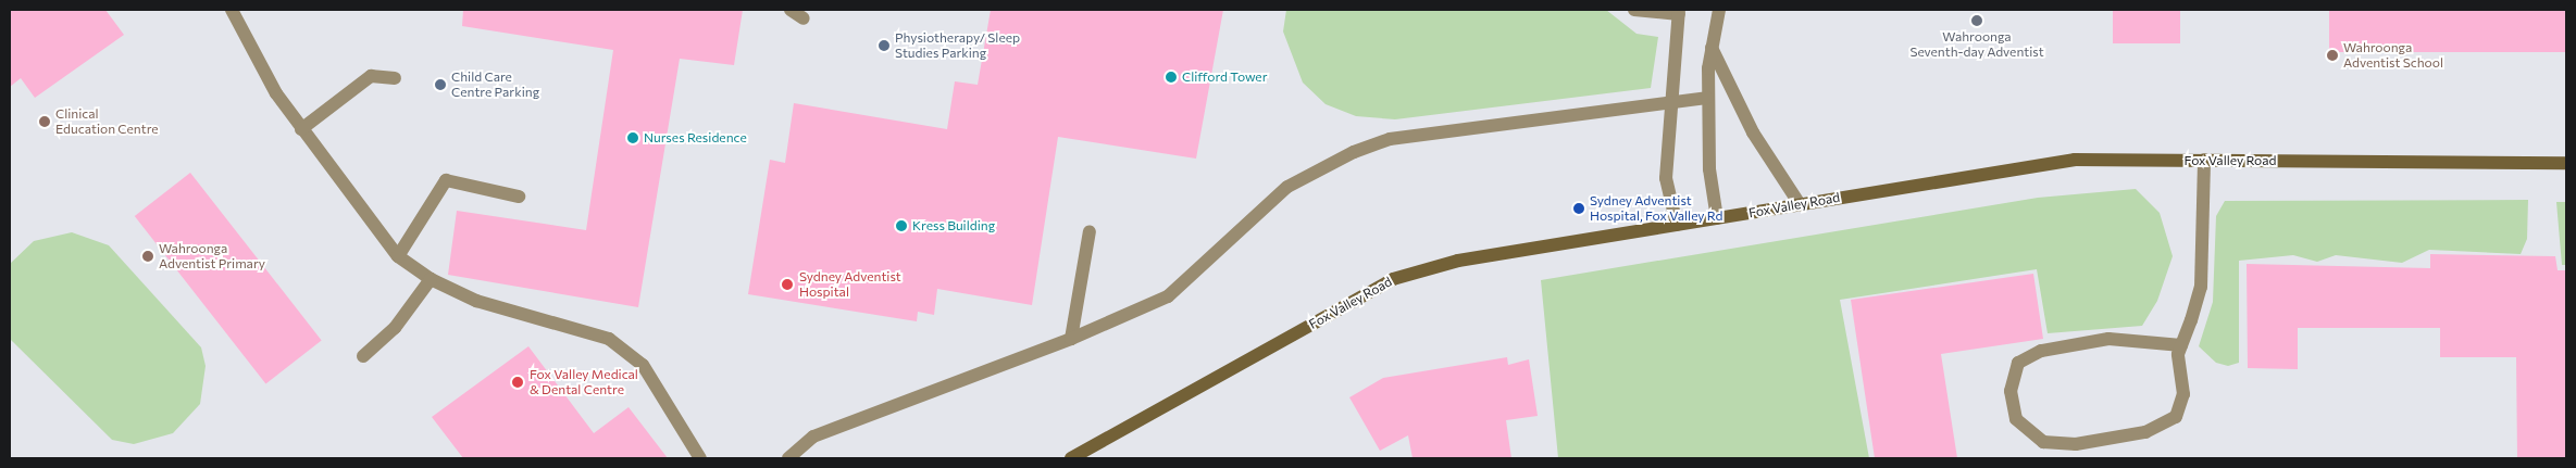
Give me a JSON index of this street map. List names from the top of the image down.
{
  "streets": {
    "main road": ["Fox Valley Road"]
  },
  "places": [
    "Wahroonga Seventh-day Adventist",
    "Physiotherapy/ Sleep Studies Parking",
    "Wahroonga Adventist School",
    "Clifford Tower",
    "Child Care Centre Parking",
    "Clinical Education Centre",
    "Nurses Residence",
    "Sydney Adventist Hospital, Fox Valley Rd",
    "Kress Building",
    "Wahroonga Adventist Primary",
    "Sydney Adventist Hospital",
    "Fox Valley Medical & Dental Centre"
  ]
}
